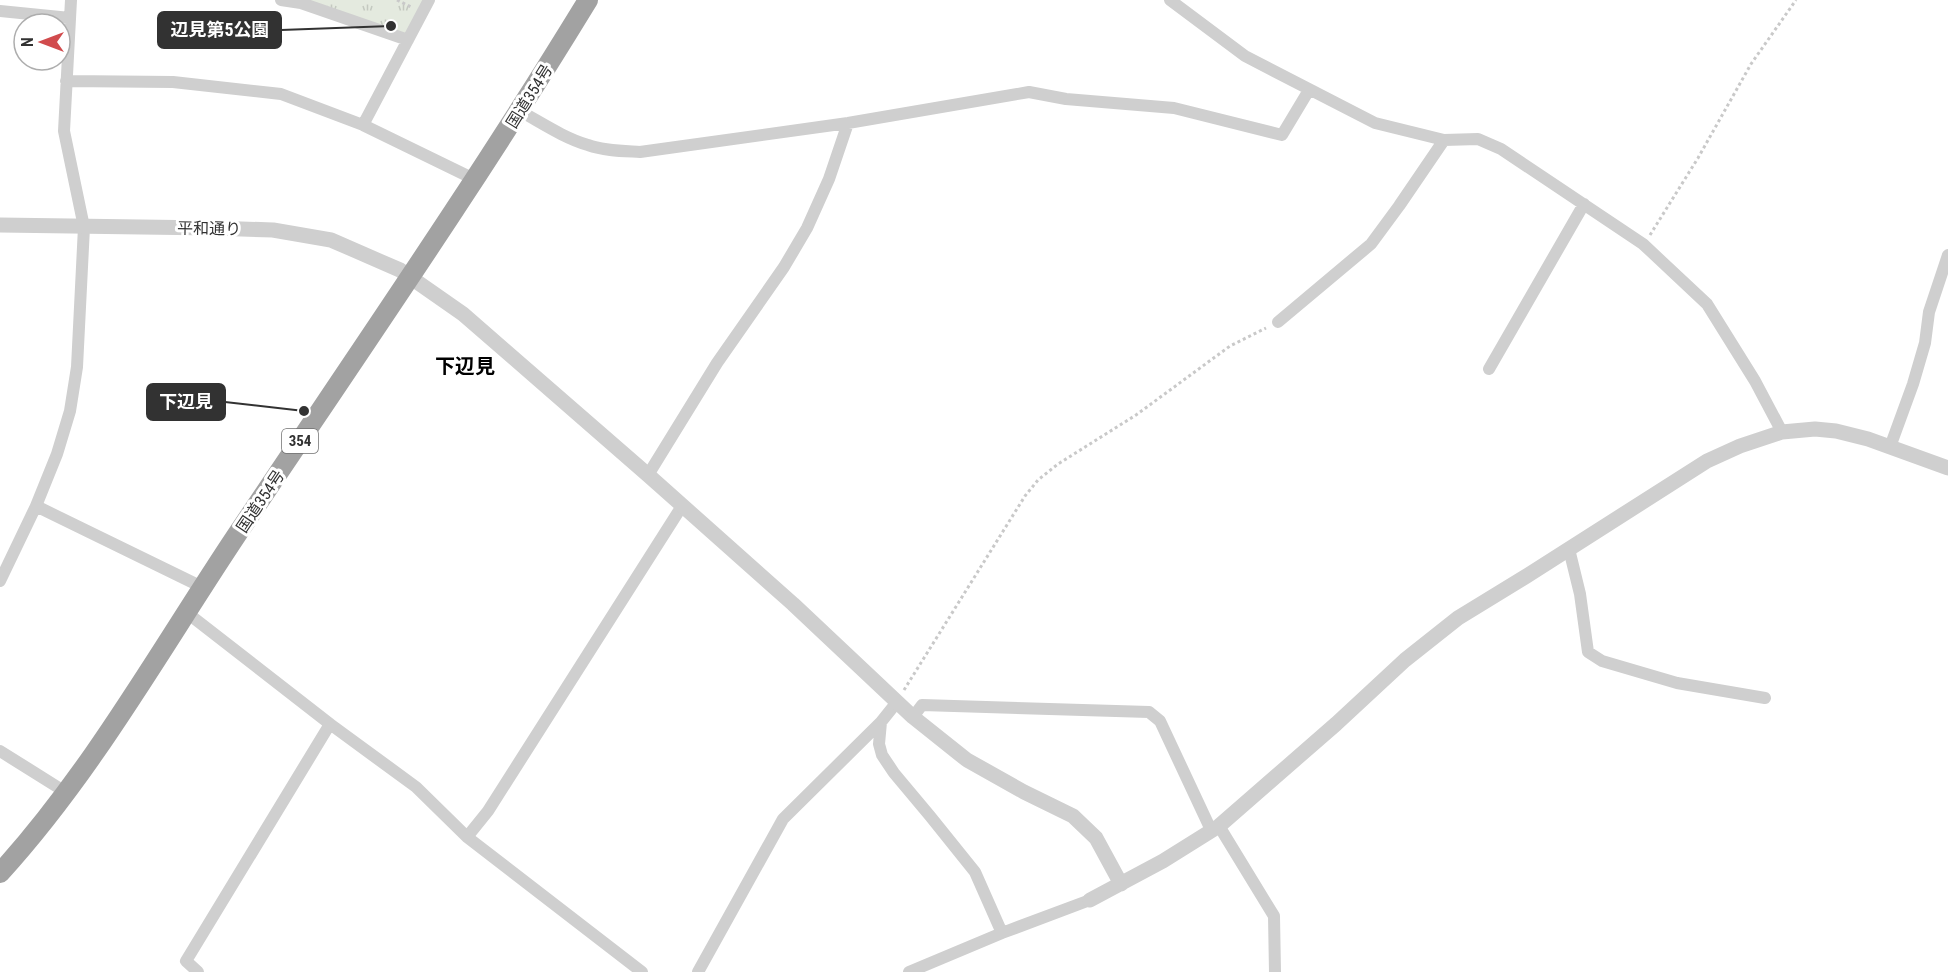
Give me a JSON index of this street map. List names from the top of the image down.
{
  "streets": {
    "highway": ["国道354号", "354"],
    "street": ["平和通り"]
  },
  "crossings": [
    ["国道354号", "平和通り"]
  ],
  "districts": ["下辺見"],
  "places": ["辺見第5公園", "下辺見"],
  "north": "left"
}
